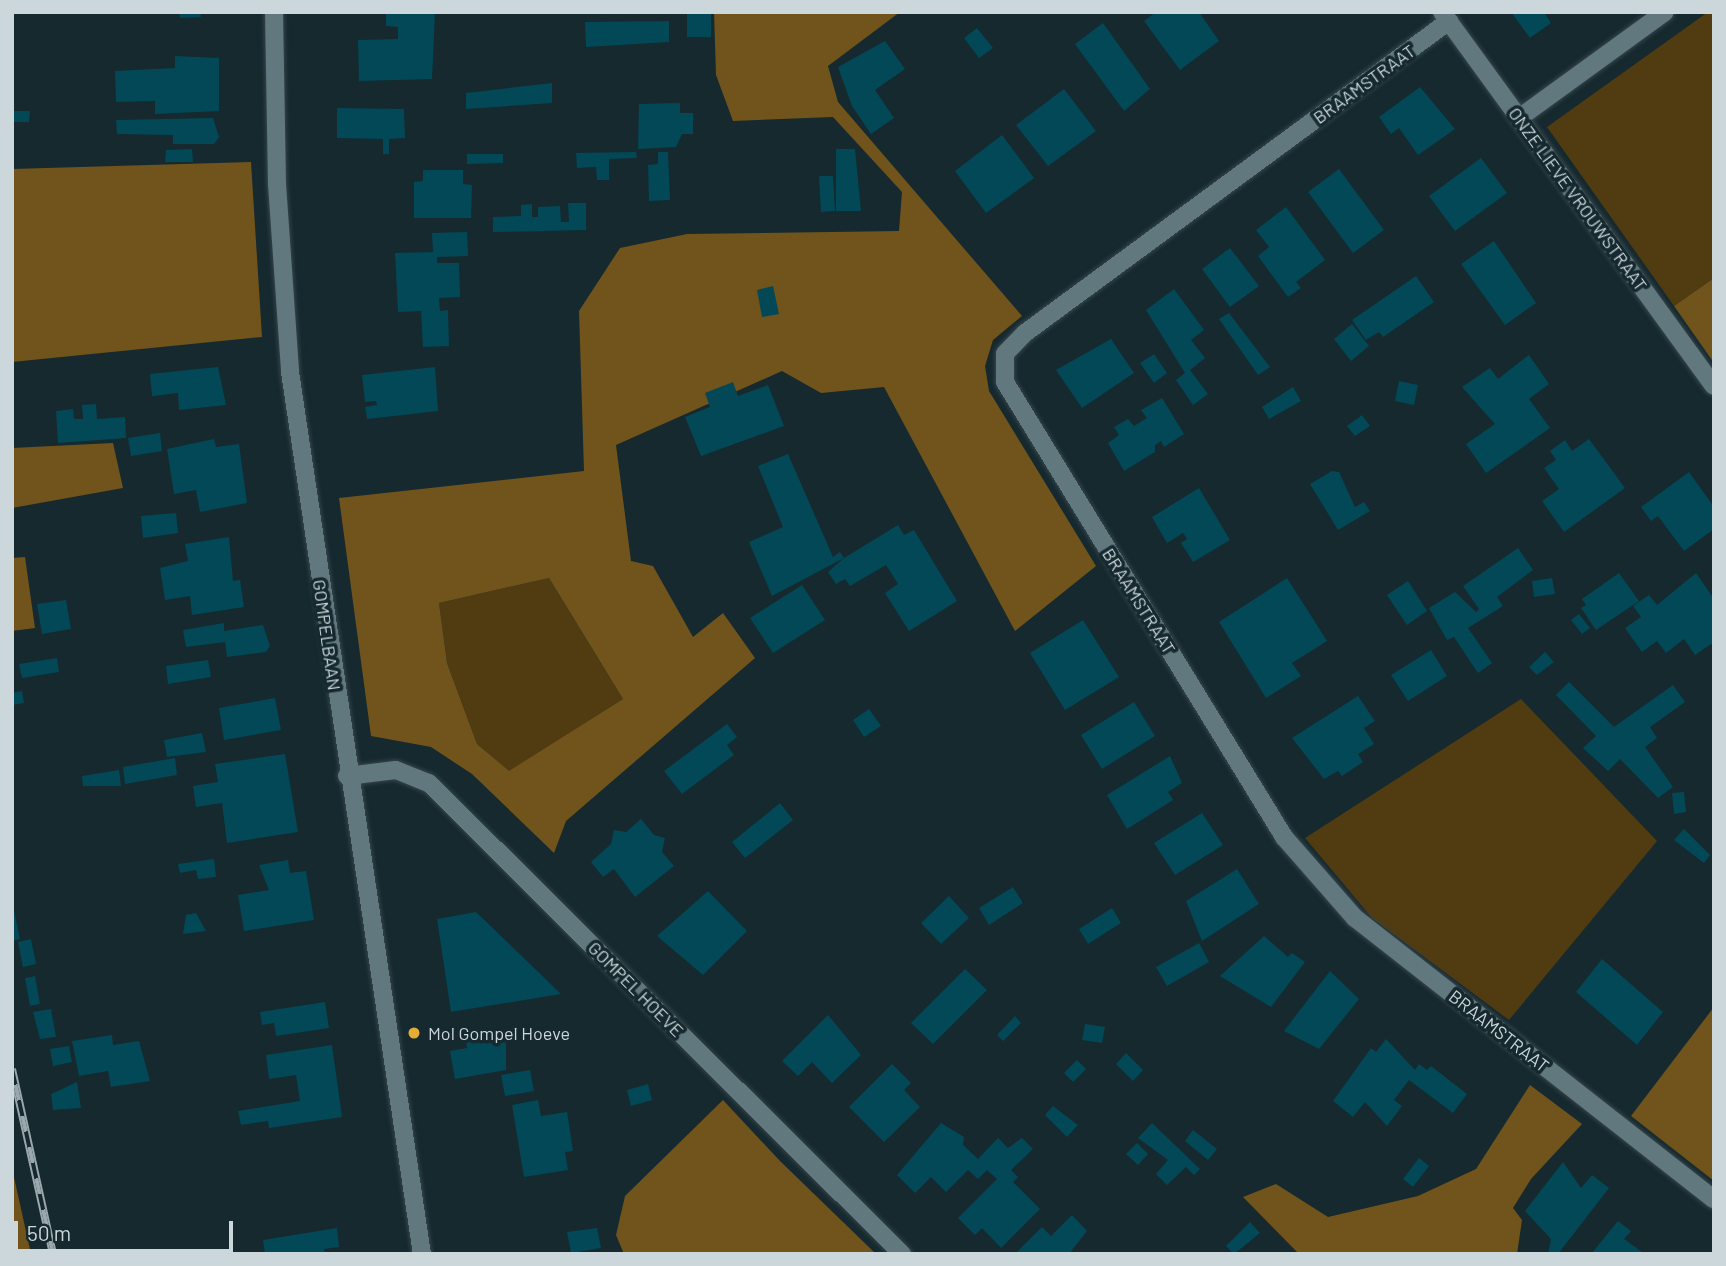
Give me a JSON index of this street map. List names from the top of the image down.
{
  "streets": {
    "street": [
      "BRAAMSTRAAT",
      "ONZE LIEVE VROUWSTRAAT",
      "GOMPELBAAN",
      "GOMPEL HOEVE"
    ]
  },
  "crossings": [
    ["BRAAMSTRAAT", "ONZE LIEVE VROUWSTRAAT"],
    ["GOMPELBAAN", "GOMPEL HOEVE"]
  ],
  "places": ["Mol Gompel Hoeve"],
  "scale_bar": "50 m"
}
